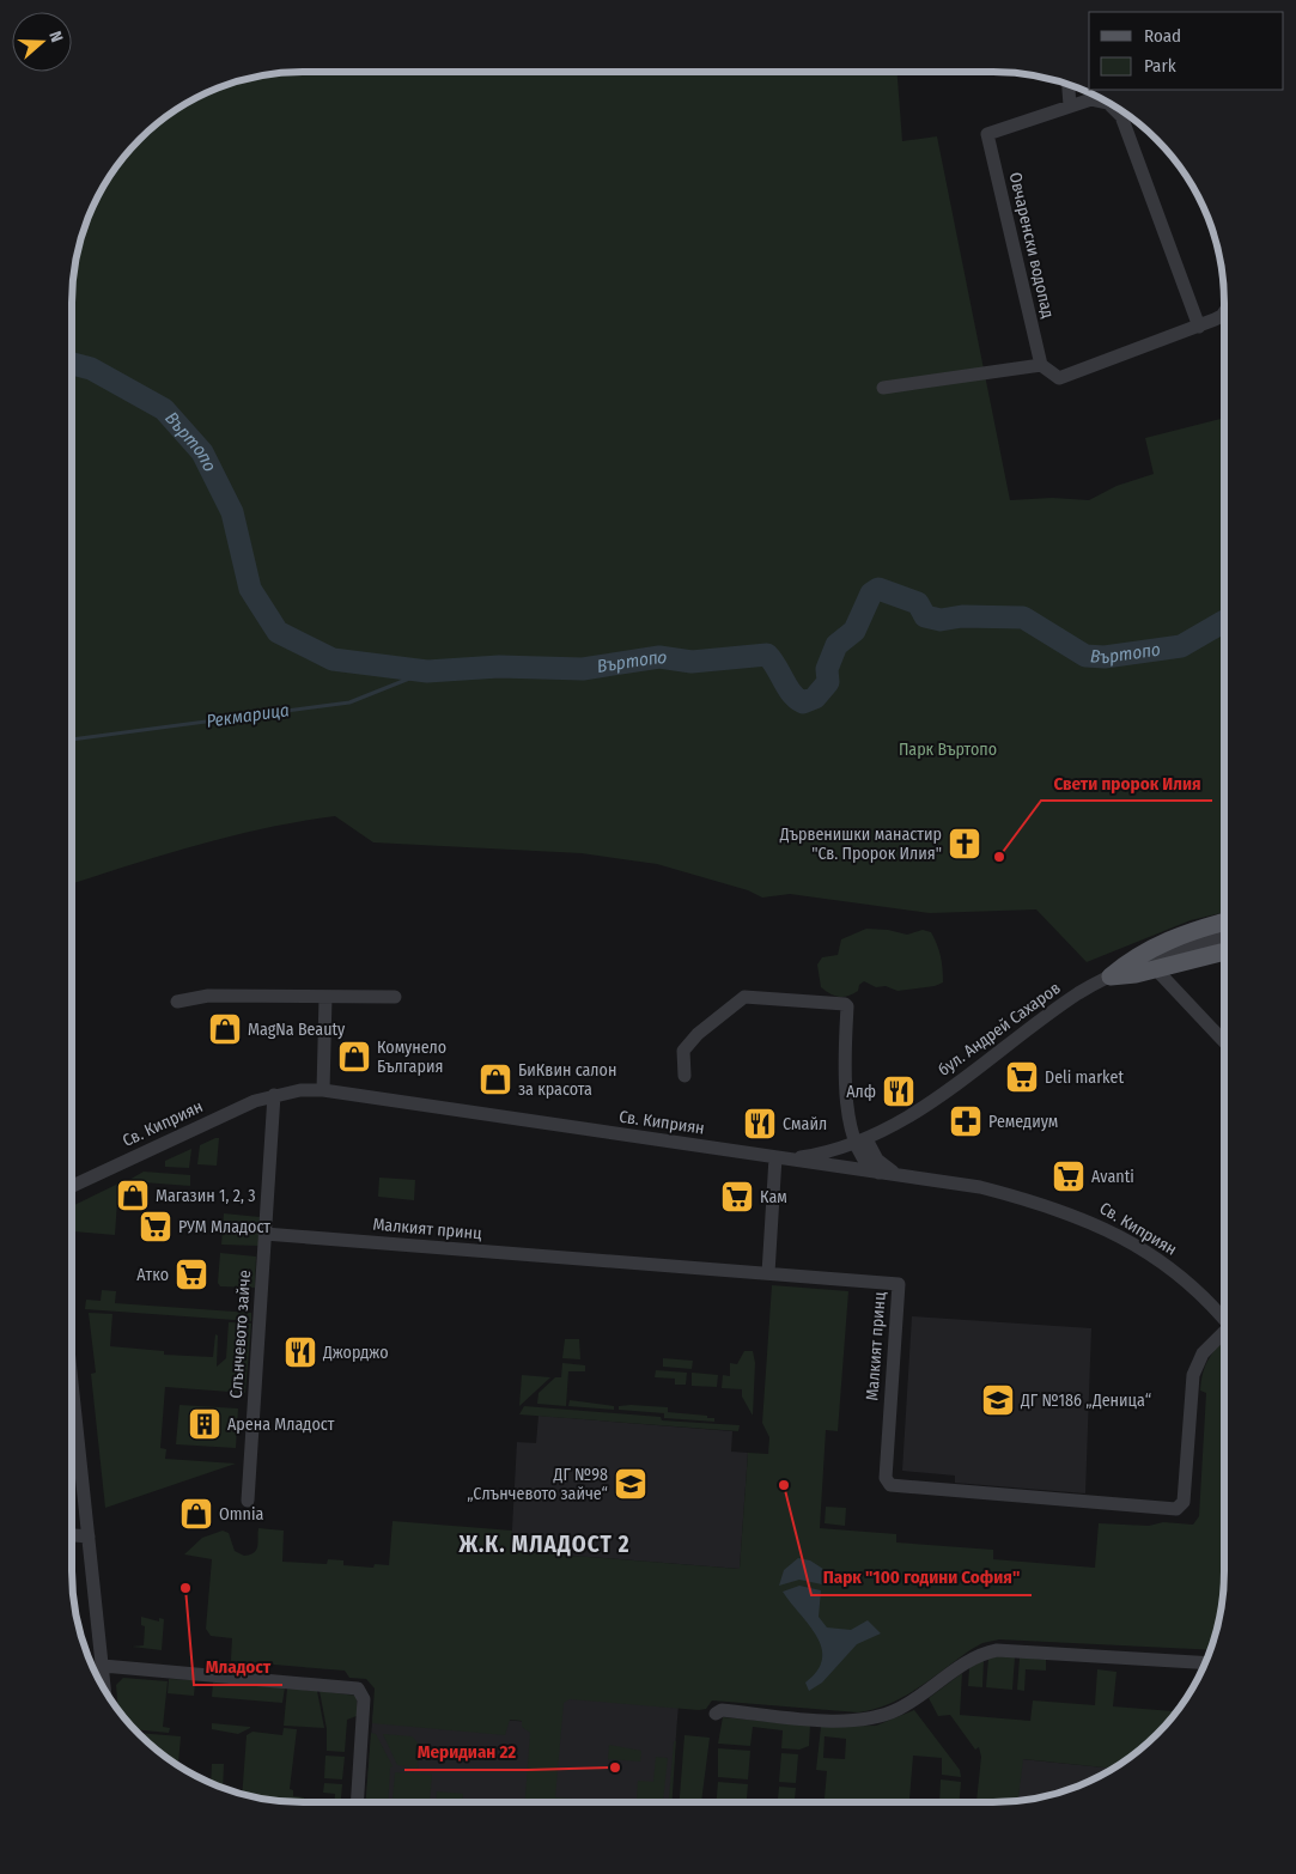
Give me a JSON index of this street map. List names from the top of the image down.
{
  "streets": {
    "street": [
      "Овчаренски водопад",
      "бул. Андрей Сахаров",
      "Св. Киприян",
      "Малкият принц",
      "Слънчевото зайче"
    ]
  },
  "crossings": [
    ["бул. Андрей Сахаров", "Св. Киприян"],
    ["Св. Киприян", "Слънчевото зайче"],
    ["Малкият принц", "Слънчевото зайче"]
  ],
  "districts": ["Ж.К. МЛАДОСТ 2"],
  "water": ["Въртопо", "Рекмарица"],
  "parks": ["Парк Въртопо"],
  "places": {
    "church": ["Дървенишки манастир \"Св. Пророк Илия\""],
    "other": [
      "Свети пророк Илия",
      "Парк \"100 години София\"",
      "Младост",
      "Меридиан 22"
    ],
    "shop": [
      "MagNa Beauty",
      "Комунело България",
      "БиКвин салон за красота",
      "Магазин 1, 2, 3",
      "Omnia"
    ],
    "supermarket": [
      "Deli market",
      "Avanti",
      "Кам",
      "РУМ Младост",
      "Атко"
    ],
    "restaurant": ["Алф", "Смайл", "Джорджо"],
    "pharmacy": ["Ремедиум"],
    "school or university": ["ДГ №186 „Деница“", "ДГ №98 „Слънчевото зайче“"],
    "building": ["Арена Младост"]
  },
  "legend": ["Road", "Park"],
  "north": "right"
}
